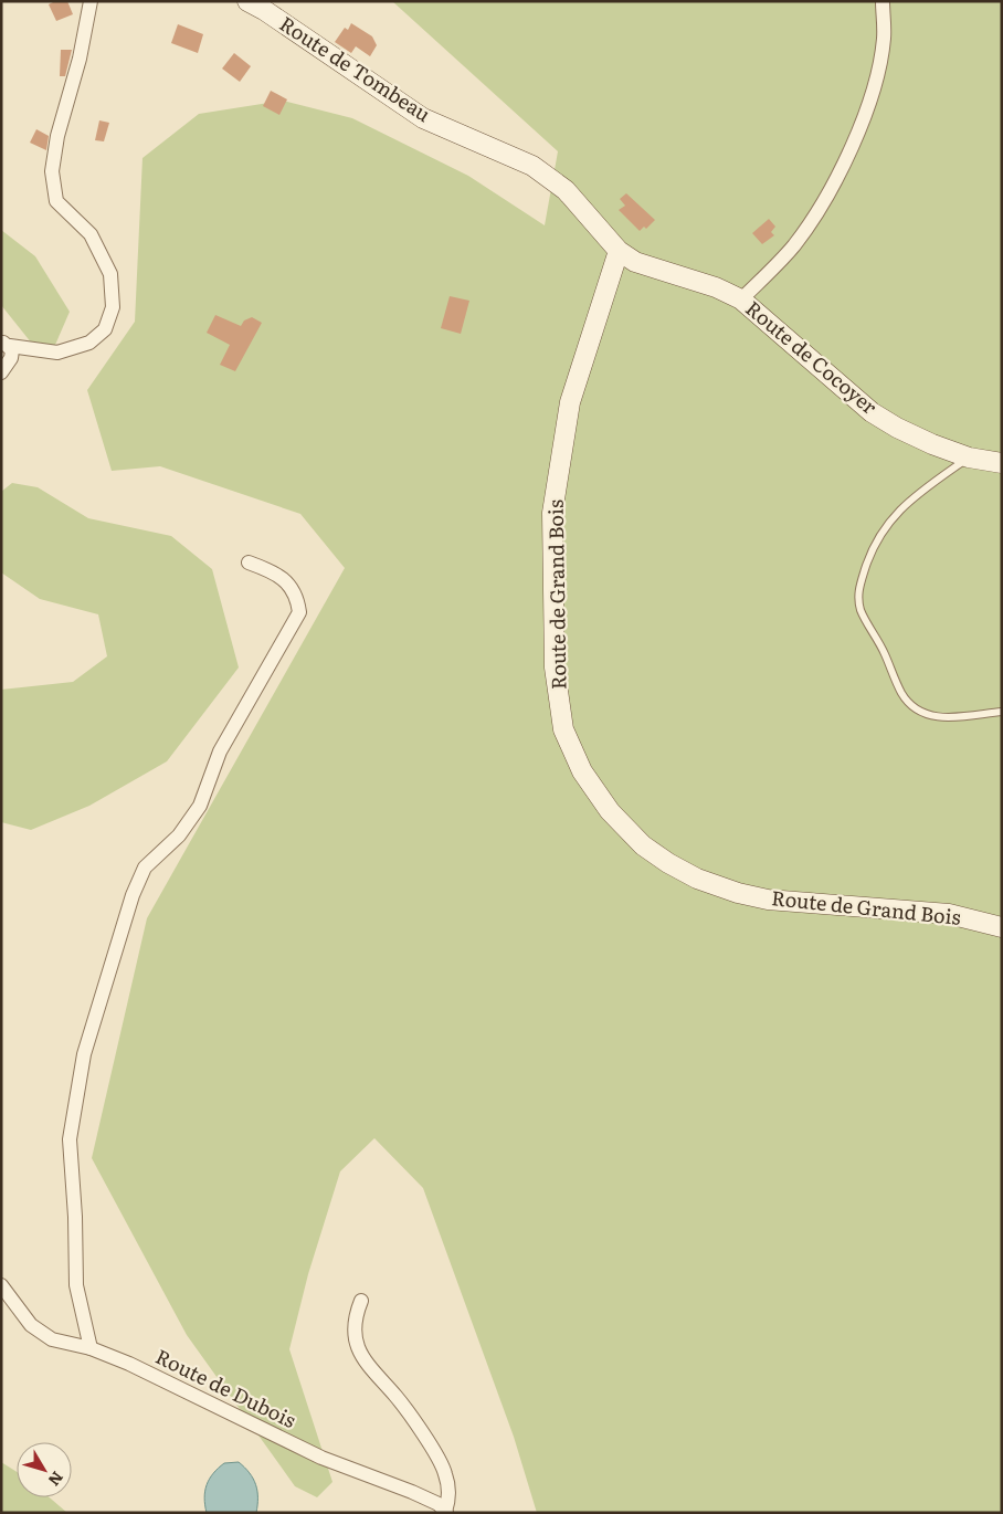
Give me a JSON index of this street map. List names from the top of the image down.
{
  "streets": {
    "main road": ["Route de Tombeau", "Route de Cocoyer", "Route de Grand Bois"],
    "street": ["Route de Dubois"]
  },
  "crossings": [
    ["Route de Tombeau", "Route de Cocoyer"],
    ["Route de Tombeau", "Route de Grand Bois"],
    ["Route de Cocoyer", "Route de Grand Bois"]
  ],
  "north": "bottom right"
}
